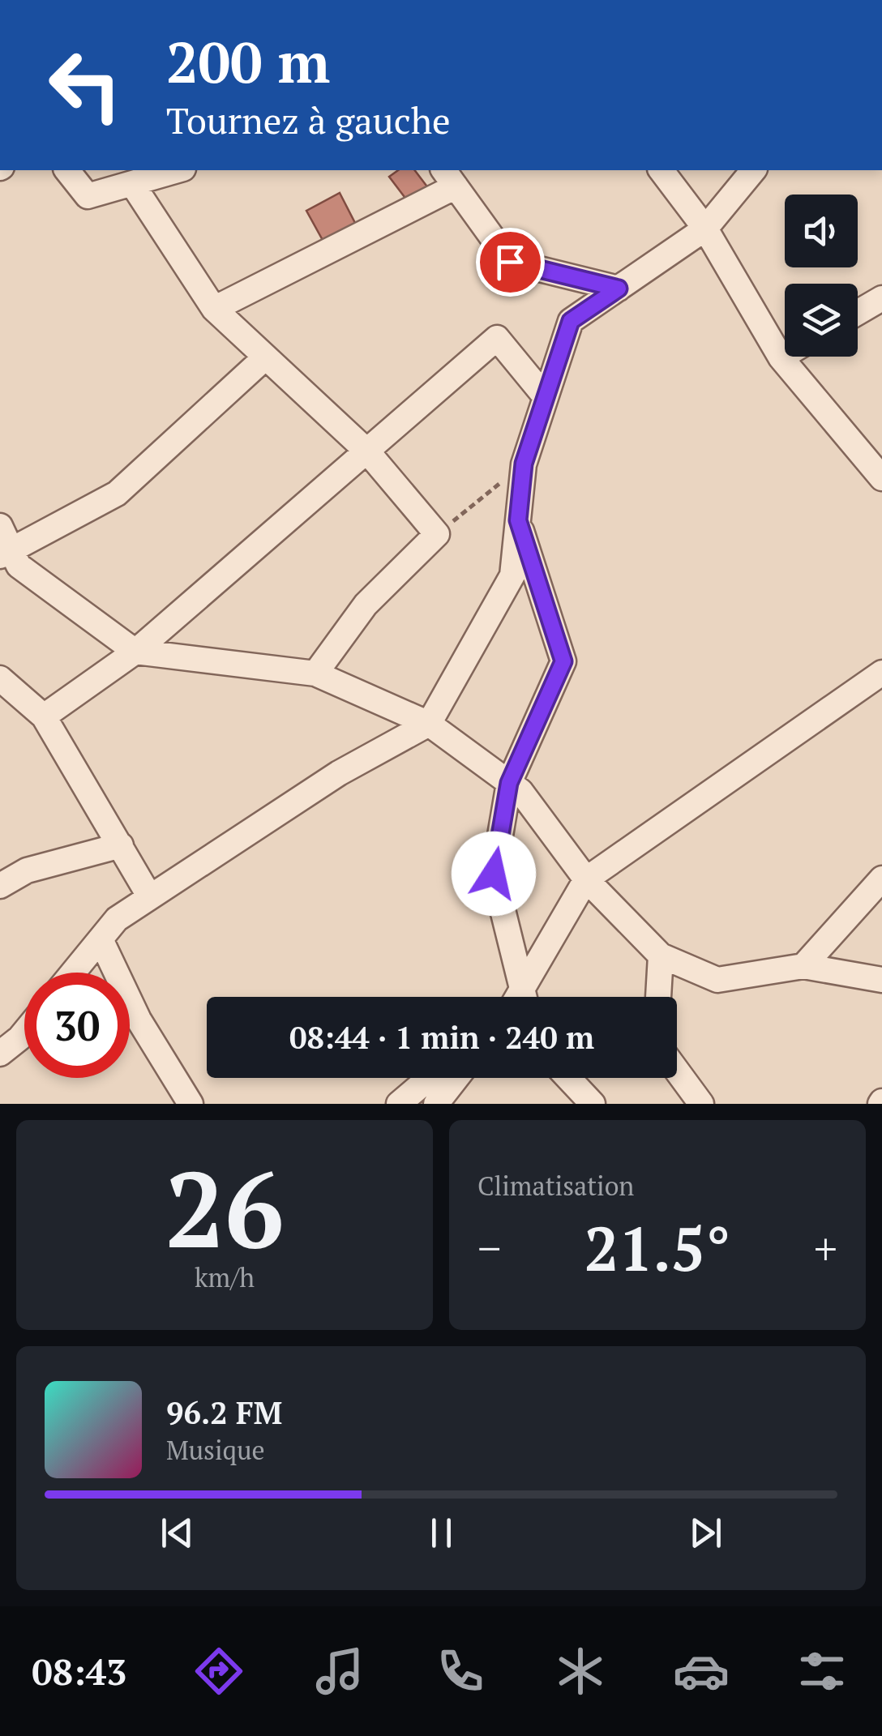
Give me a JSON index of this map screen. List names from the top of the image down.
{
  "page": {
    "turn": ["200 m", "Tournez à gauche"],
    "limit": "30",
    "trip": "08:44 · 1 min · 240 m",
    "tile": [
      ["26", "km/h"],
      "Climatisation"
    ],
    "heat": ["−", "21.5°", "+"],
    "song": ["96.2 FM", "Musique"],
    "tabs": "08:43"
  }
}
